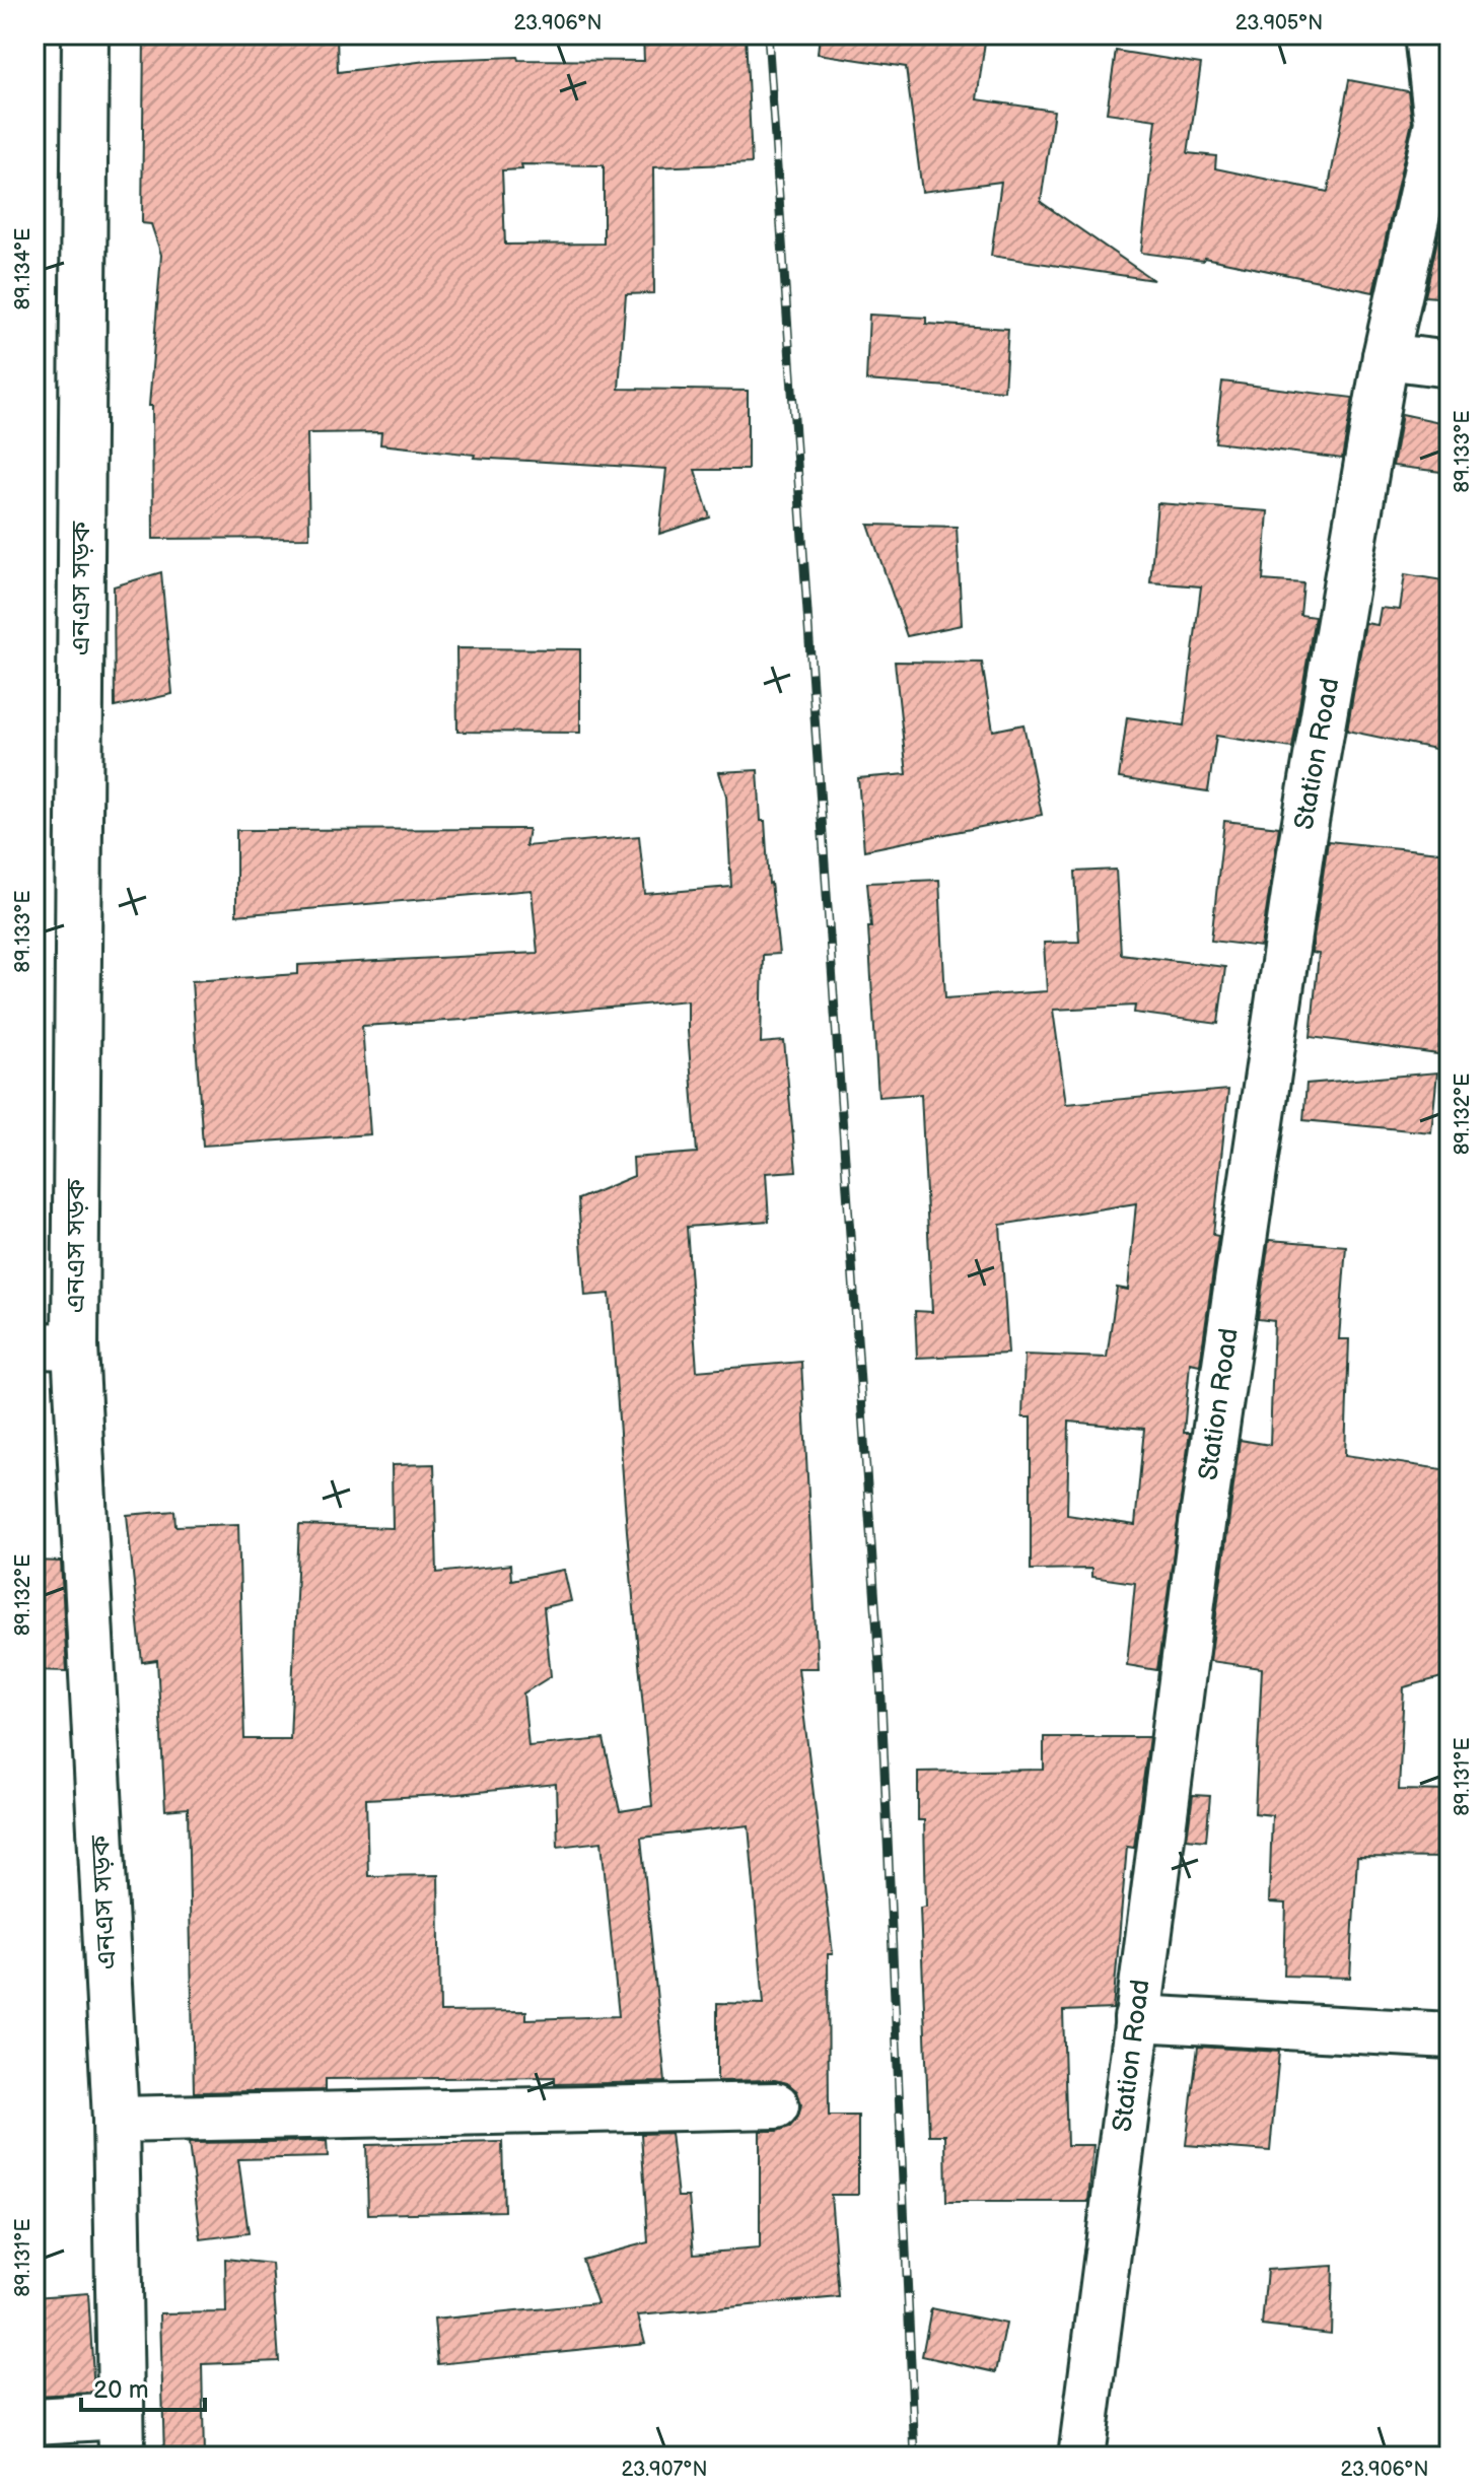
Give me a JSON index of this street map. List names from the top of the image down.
{
  "streets": {
    "street": ["এনএস সড়ক", "Station Road"]
  },
  "scale_bar": "20 m",
  "coordinates": [
    "23.906°N",
    "23.905°N",
    "89.134°E",
    "89.133°E",
    "89.132°E",
    "89.131°E",
    "23.907°N"
  ]
}
